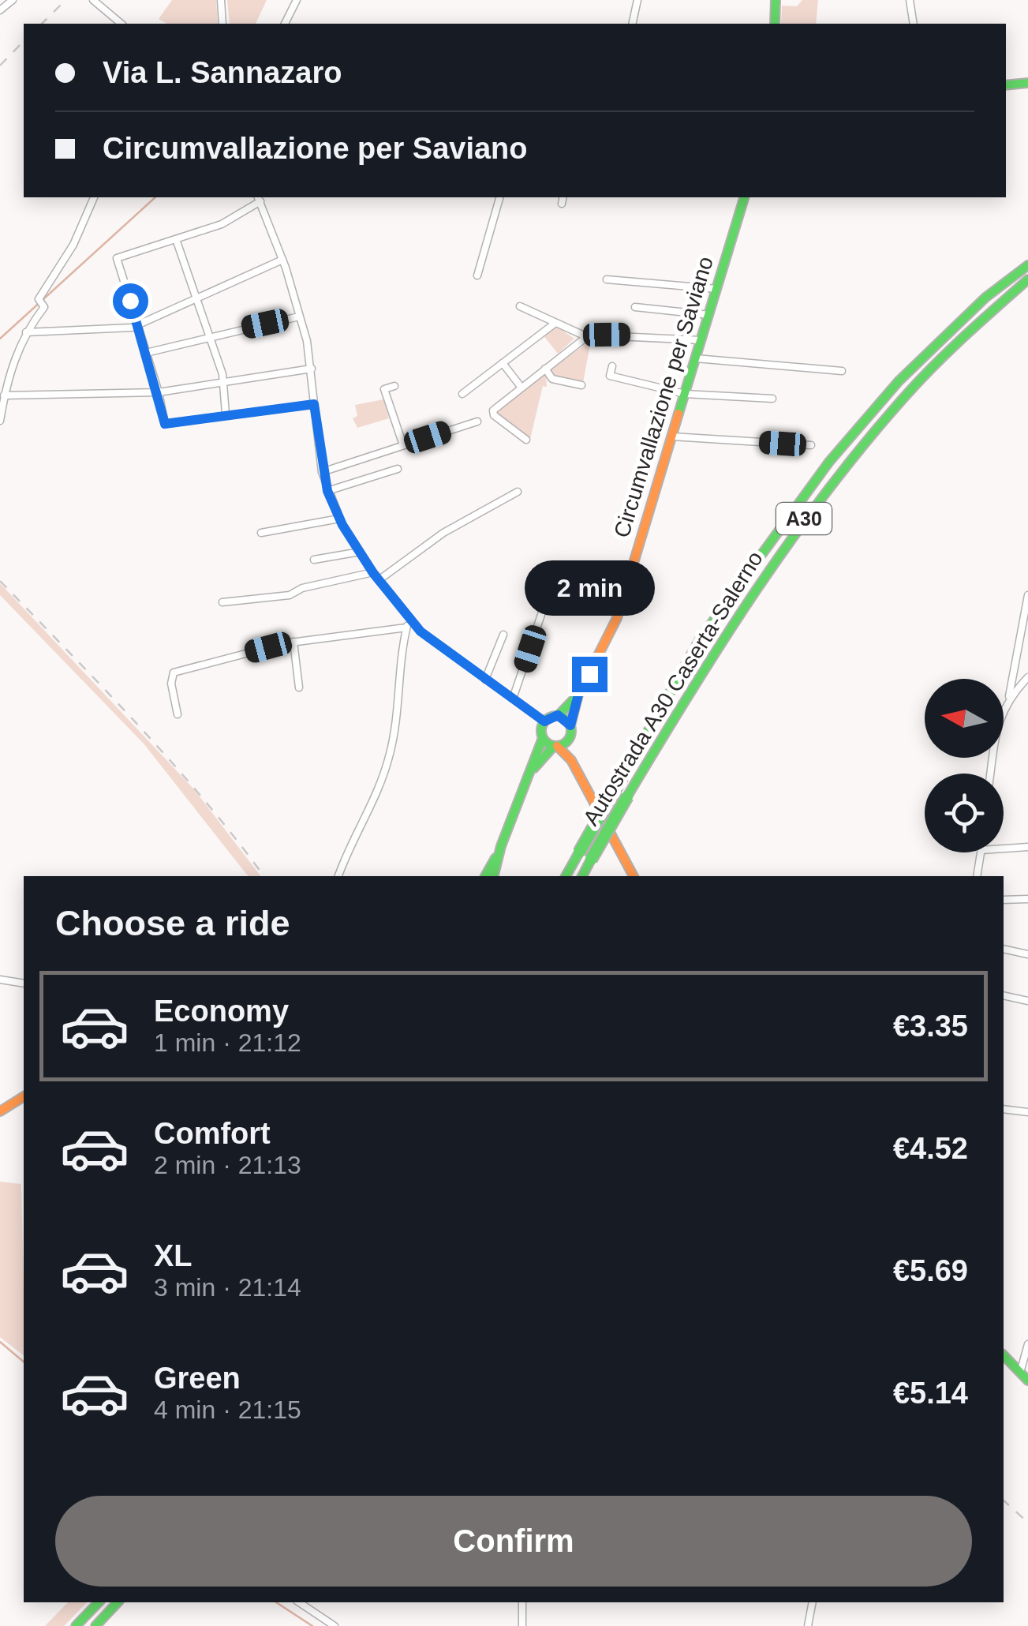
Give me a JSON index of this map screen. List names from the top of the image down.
{
  "streets": {
    "main road": ["Circumvallazione per Saviano", "A30", "Autostrada A30 Caserta-Salerno"]
  },
  "north": "left",
  "page": {
    "banner": ["Via L. Sannazaro", "Circumvallazione per Saviano"],
    "bubble": "2 min",
    "heading": "Choose a ride",
    "list": [
      {
        "name": "Economy",
        "note": "1 min · 21:12",
        "value": "€3.35"
      },
      {
        "name": "Comfort",
        "note": "2 min · 21:13",
        "value": "€4.52"
      },
      {
        "name": "XL",
        "note": "3 min · 21:14",
        "value": "€5.69"
      },
      {
        "name": "Green",
        "note": "4 min · 21:15",
        "value": "€5.14"
      }
    ],
    "buttons": "Confirm"
  }
}
